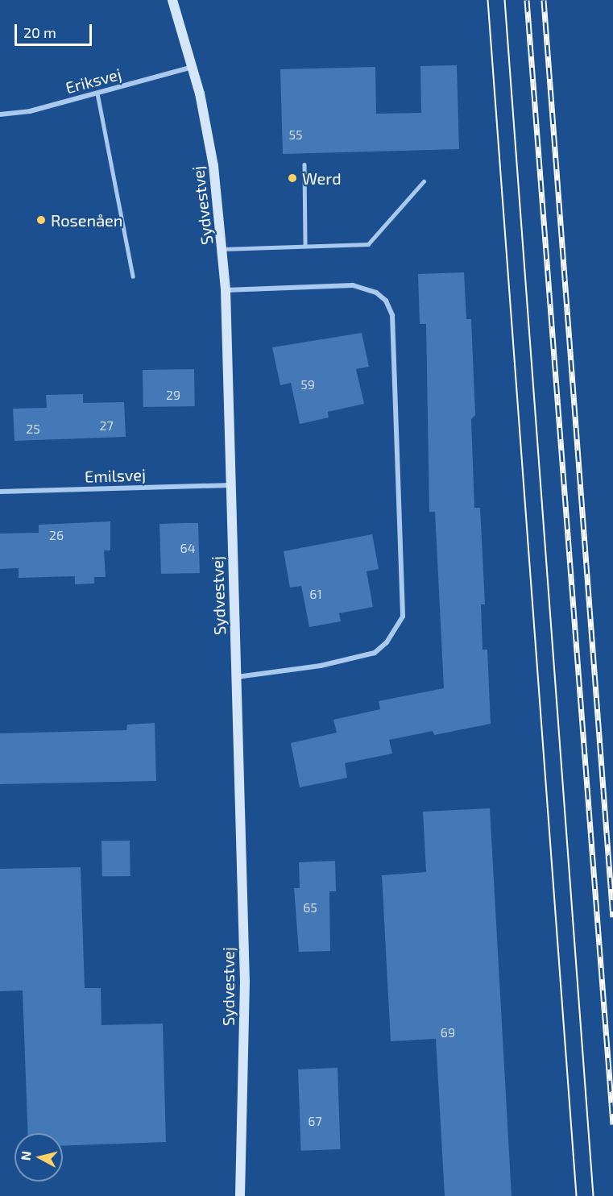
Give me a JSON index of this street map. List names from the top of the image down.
{
  "streets": {
    "street": ["Eriksvej", "Sydvestvej", "Emilsvej"]
  },
  "crossings": [
    ["Eriksvej", "Sydvestvej"],
    ["Sydvestvej", "Emilsvej"]
  ],
  "places": ["Werd", "Rosenåen"],
  "house_numbers": [
    "55",
    "59",
    "29",
    "27",
    "25",
    "26",
    "64",
    "61",
    "65",
    "69",
    "67"
  ],
  "scale_bar": "20 m",
  "north": "left"
}
